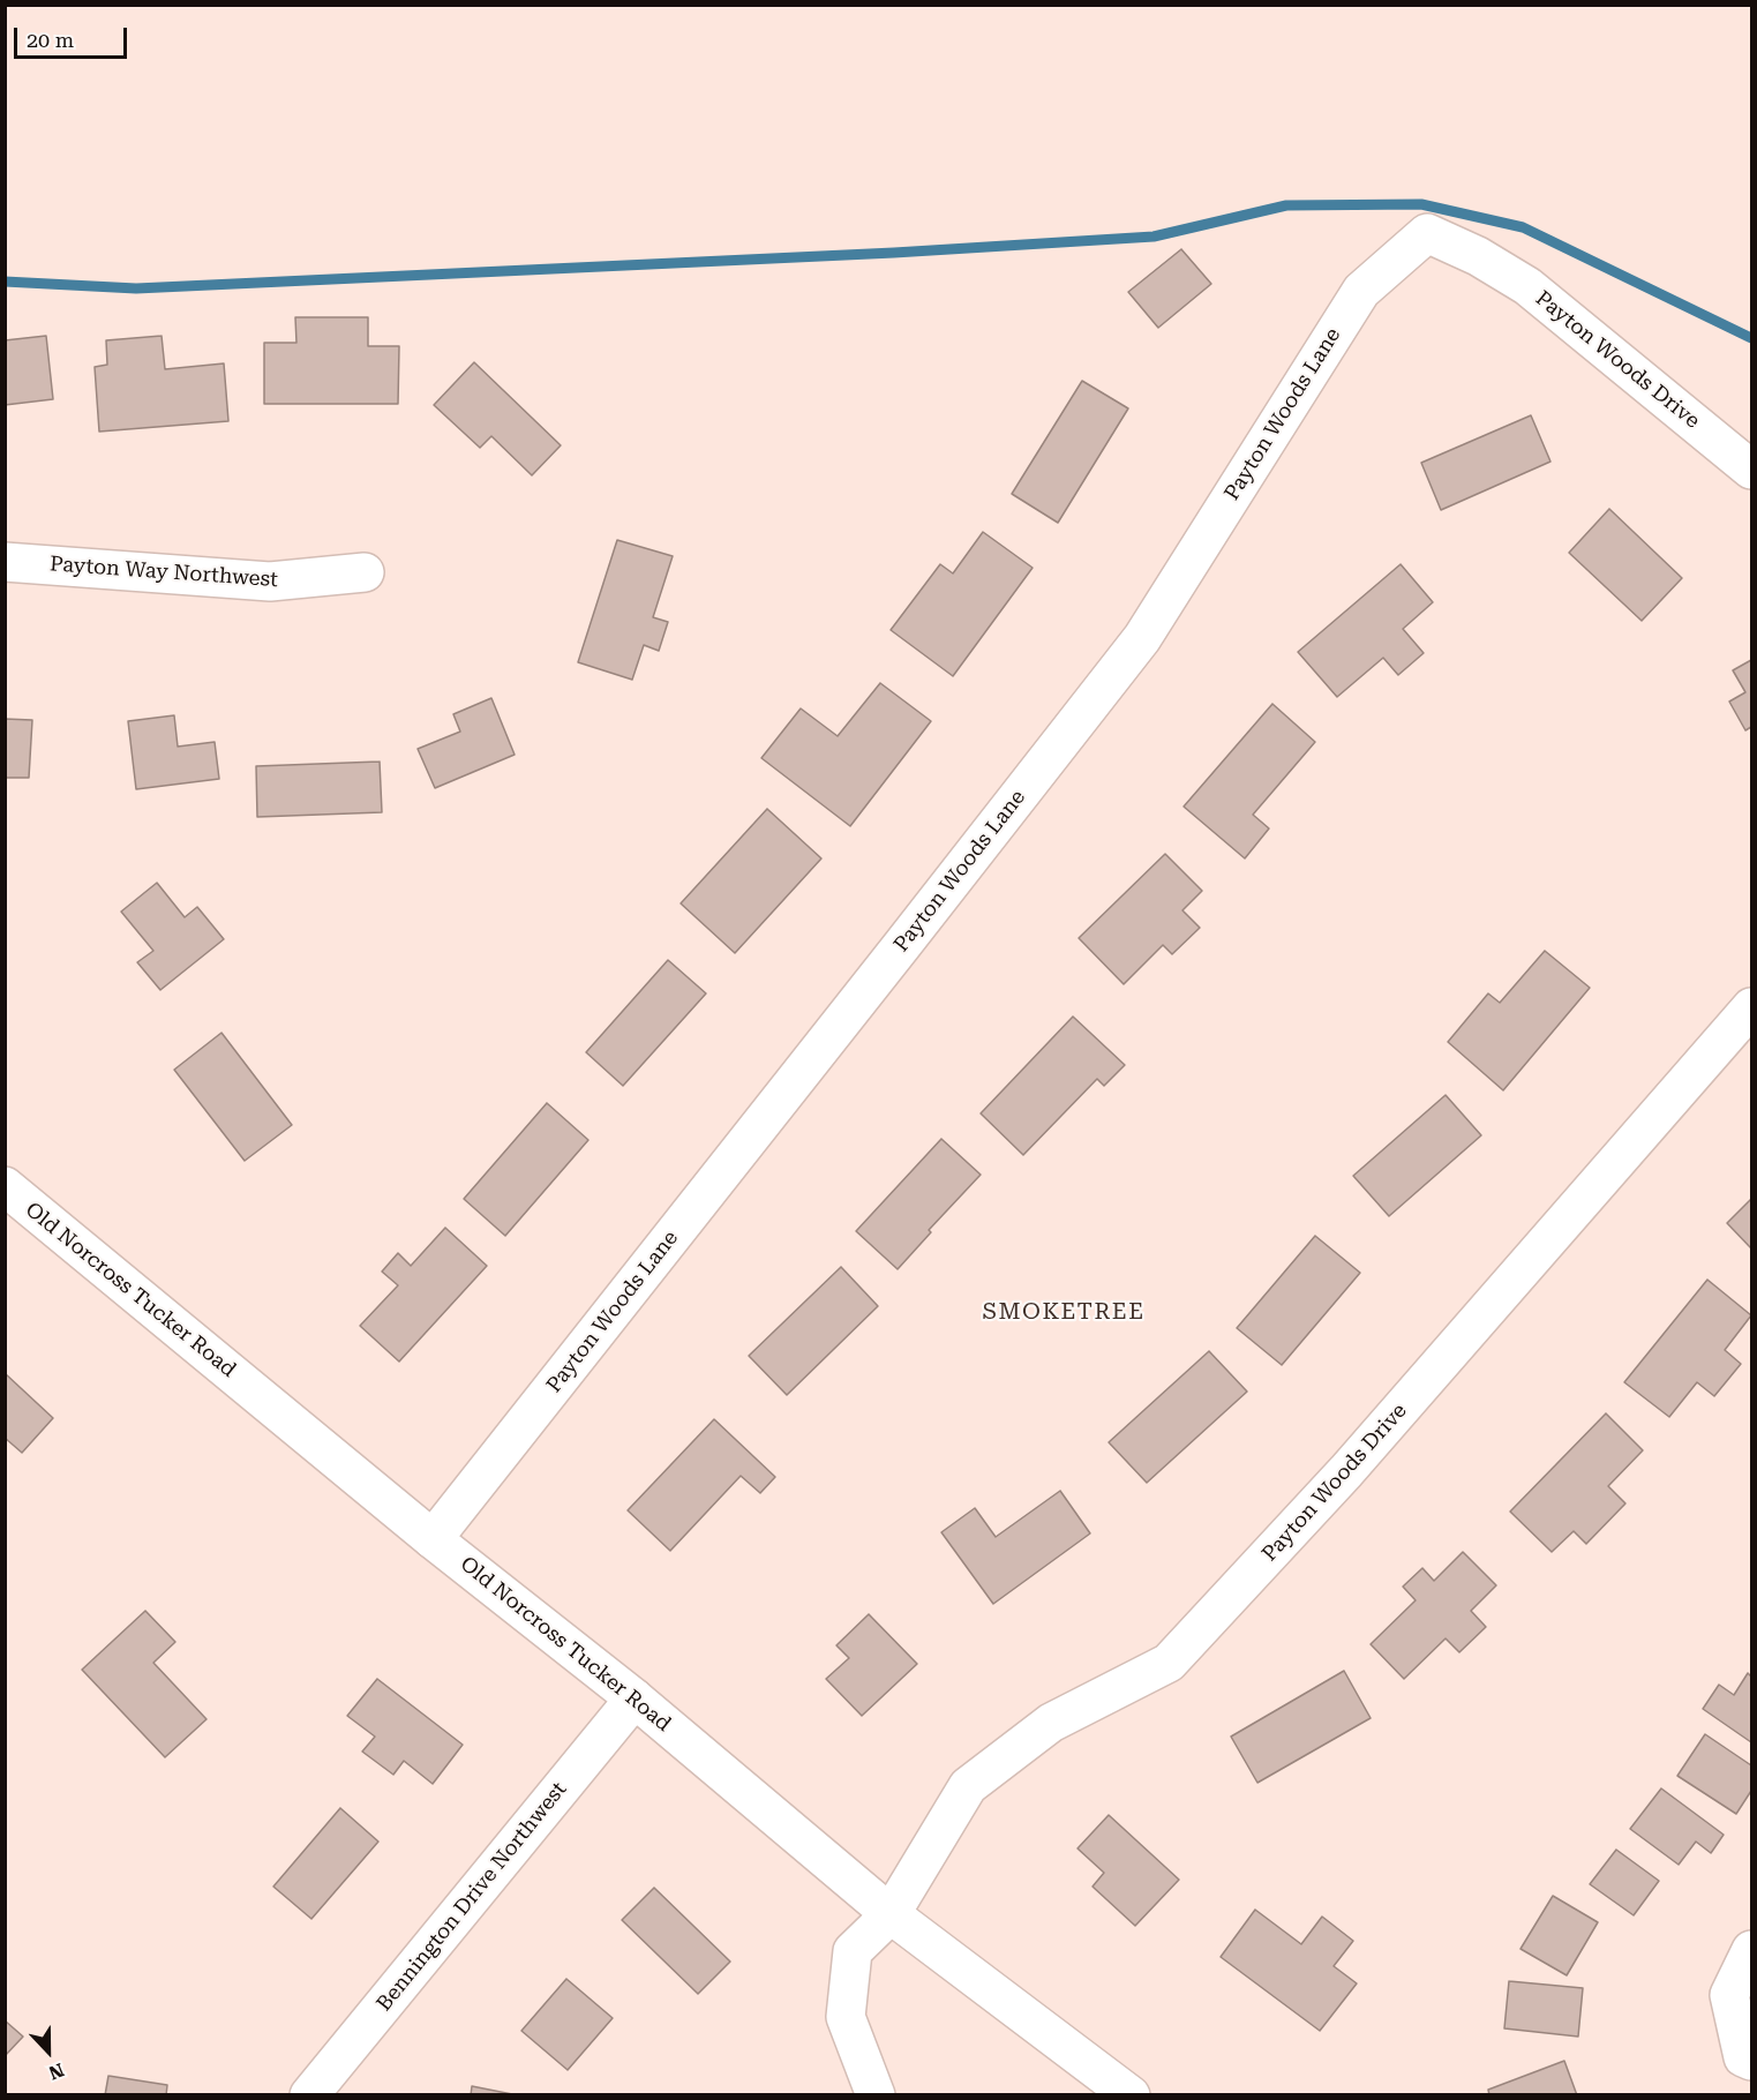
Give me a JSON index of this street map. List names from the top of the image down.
{
  "streets": {
    "street": [
      "Payton Woods Drive",
      "Payton Woods Lane",
      "Payton Way Northwest",
      "Old Norcross Tucker Road",
      "Bennington Drive Northwest"
    ]
  },
  "crossings": [
    ["Payton Woods Drive", "Payton Woods Lane"],
    ["Payton Woods Drive", "Old Norcross Tucker Road"],
    ["Payton Woods Lane", "Old Norcross Tucker Road"],
    ["Old Norcross Tucker Road", "Bennington Drive Northwest"]
  ],
  "districts": ["SMOKETREE"],
  "scale_bar": "20 m",
  "north": "bottom"
}
